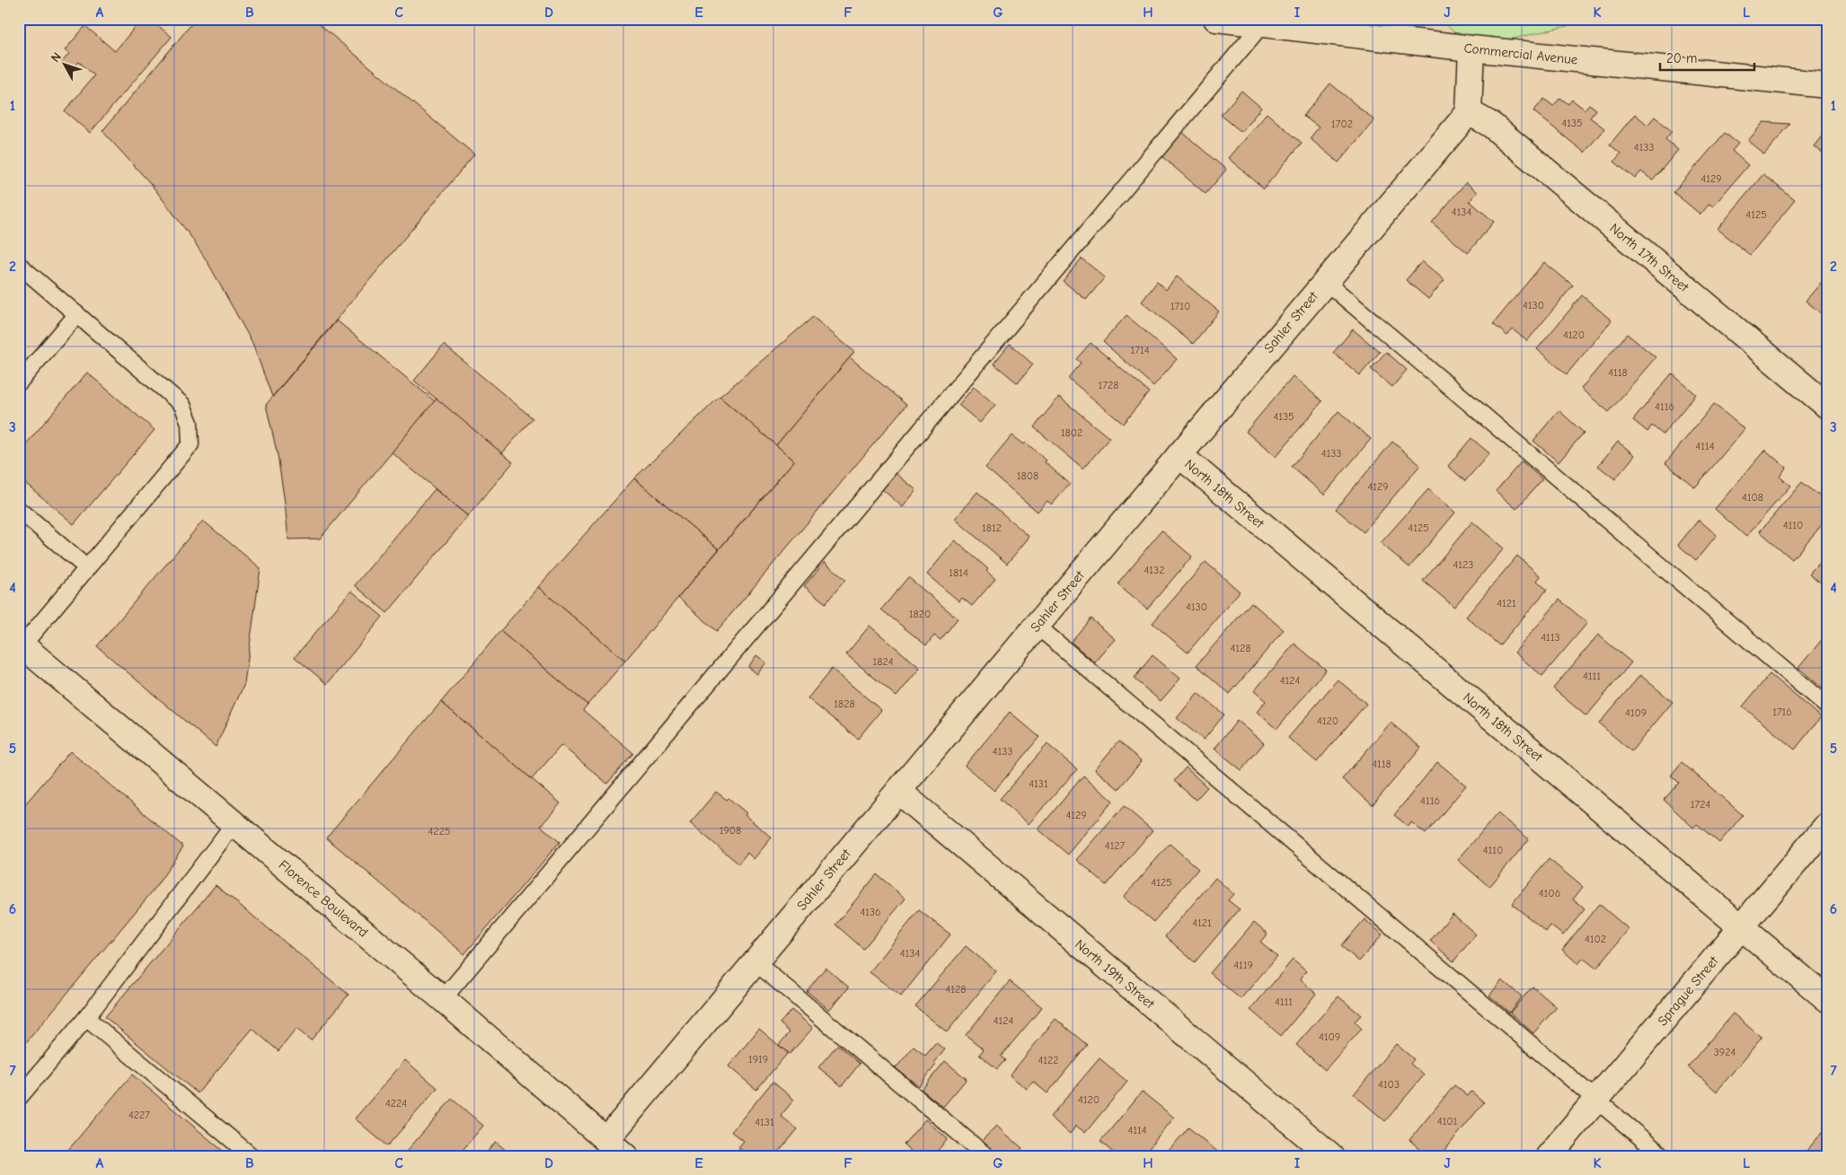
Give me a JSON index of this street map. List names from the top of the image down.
{
  "streets": {
    "street": [
      "Commercial Avenue",
      "North 17th Street",
      "Sahler Street",
      "North 18th Street",
      "Florence Boulevard",
      "North 19th Street",
      "Sprague Street"
    ]
  },
  "crossings": [
    ["North 17th Street", "Sahler Street"],
    ["Sahler Street", "North 18th Street"],
    ["Sahler Street", "Florence Boulevard"],
    ["Sahler Street", "North 19th Street"],
    ["North 18th Street", "Sprague Street"]
  ],
  "house_numbers": [
    "4135",
    "1702",
    "4133",
    "4129",
    "4134",
    "4125",
    "4130",
    "1710",
    "4120",
    "1714",
    "4118",
    "1728",
    "4116",
    "4135",
    "1802",
    "4114",
    "4133",
    "1808",
    "4129",
    "4108",
    "4110",
    "1812",
    "4125",
    "4123",
    "4132",
    "1814",
    "4121",
    "4130",
    "1820",
    "4113",
    "4128",
    "1824",
    "4111",
    "4124",
    "1828",
    "1716",
    "4109",
    "4120",
    "4133",
    "4118",
    "4131",
    "4116",
    "1724",
    "4129",
    "1908",
    "4225",
    "4127",
    "4110",
    "4125",
    "4106",
    "4136",
    "4121",
    "4102",
    "4134",
    "4119",
    "4128",
    "4111",
    "4124",
    "4109",
    "3924",
    "1919",
    "4122",
    "4103",
    "4120",
    "4224",
    "4227",
    "4101",
    "4131",
    "4114"
  ],
  "scale_bar": "20 m",
  "north": "top left",
  "grid": {
    "columns": [
      "A",
      "B",
      "C",
      "D",
      "E",
      "F",
      "G",
      "H",
      "I",
      "J",
      "K",
      "L"
    ],
    "rows": [
      "1",
      "2",
      "3",
      "4",
      "5",
      "6",
      "7"
    ]
  }
}
